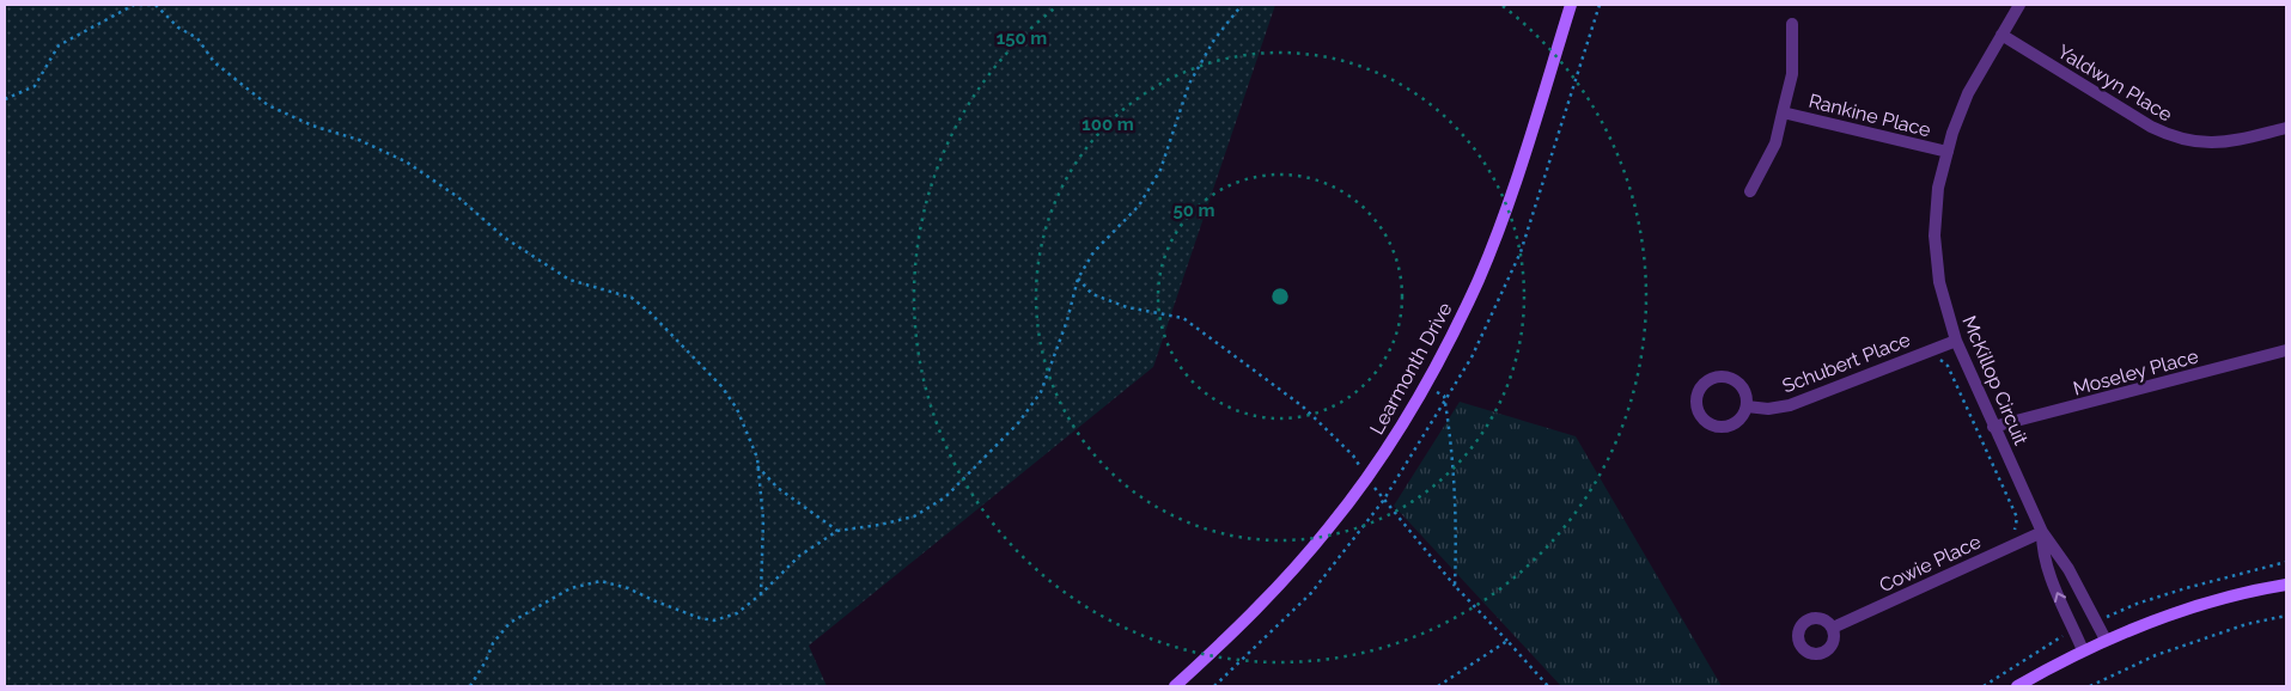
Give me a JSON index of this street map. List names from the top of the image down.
{
  "streets": {
    "street": [
      "Yaldwyn Place",
      "Rankine Place",
      "Schubert Place",
      "Learmonth Drive",
      "Moseley Place",
      "McKillop Circuit",
      "Cowie Place"
    ]
  },
  "crossings": [
    ["Yaldwyn Place", "McKillop Circuit"],
    ["Rankine Place", "McKillop Circuit"],
    ["Schubert Place", "McKillop Circuit"],
    ["Moseley Place", "McKillop Circuit"],
    ["McKillop Circuit", "Cowie Place"]
  ],
  "rings": ["150 m", "100 m", "50 m"]
}
